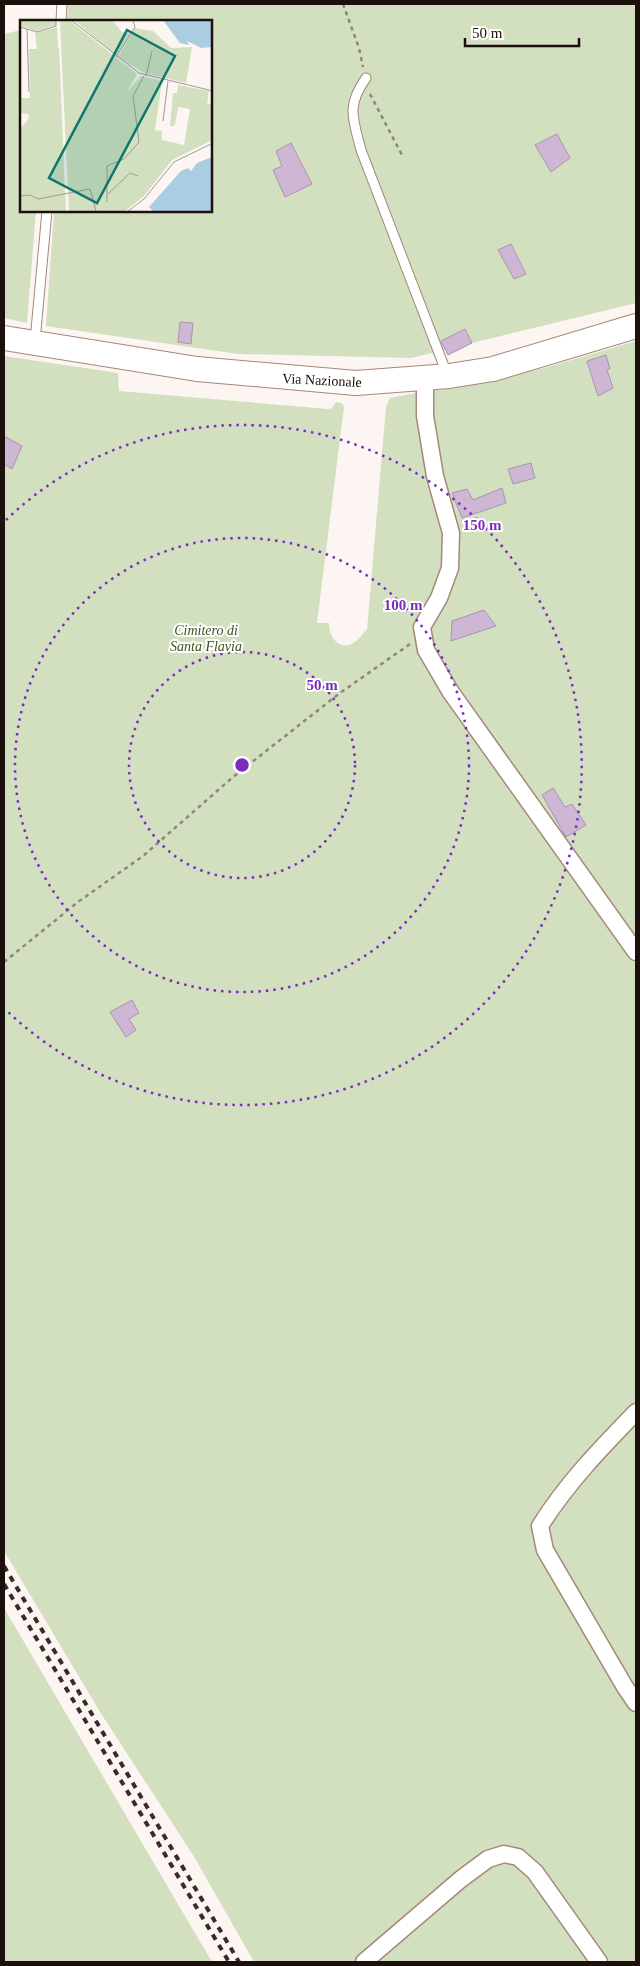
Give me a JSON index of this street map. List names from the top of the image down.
{
  "streets": {
    "main road": ["Via Nazionale"]
  },
  "parks": ["Cimitero di Santa Flavia"],
  "scale_bar": "50 m",
  "rings": ["150 m", "100 m", "50 m"]
}
